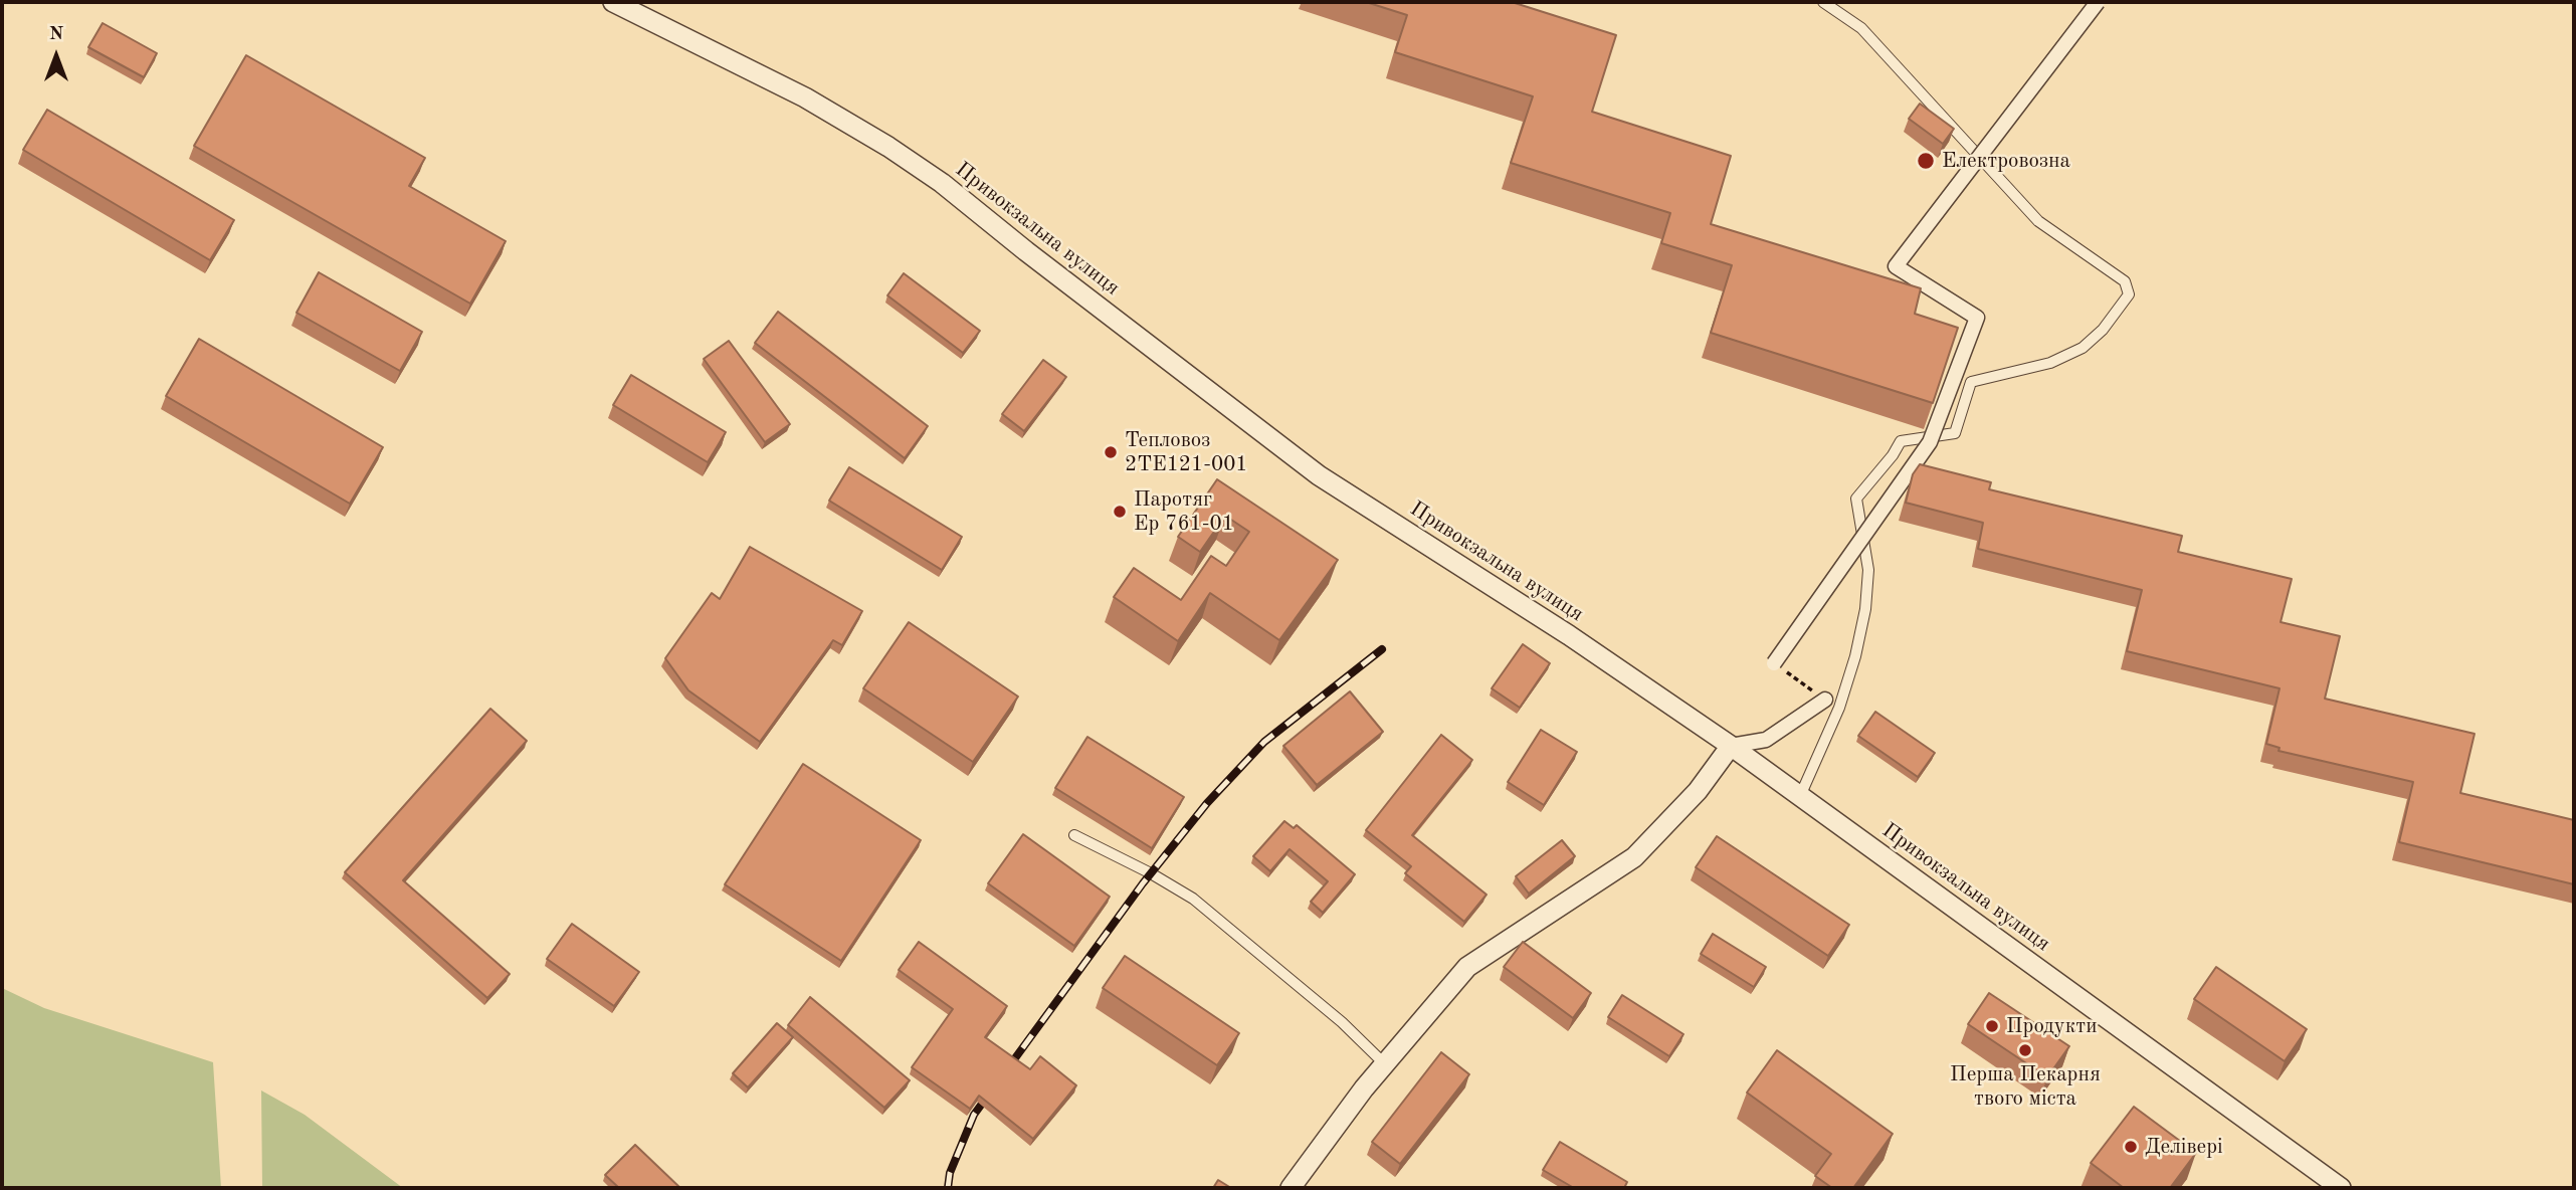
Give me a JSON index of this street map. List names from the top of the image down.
{
  "streets": {
    "street": ["Привокзальна вулиця"]
  },
  "places": [
    "Електровозна",
    "Тепловоз 2ТЕ121-001",
    "Паротяг Ер 761-01",
    "Продукти",
    "Перша Пекарня твого мiста",
    "Делівері"
  ],
  "north": "top"
}
